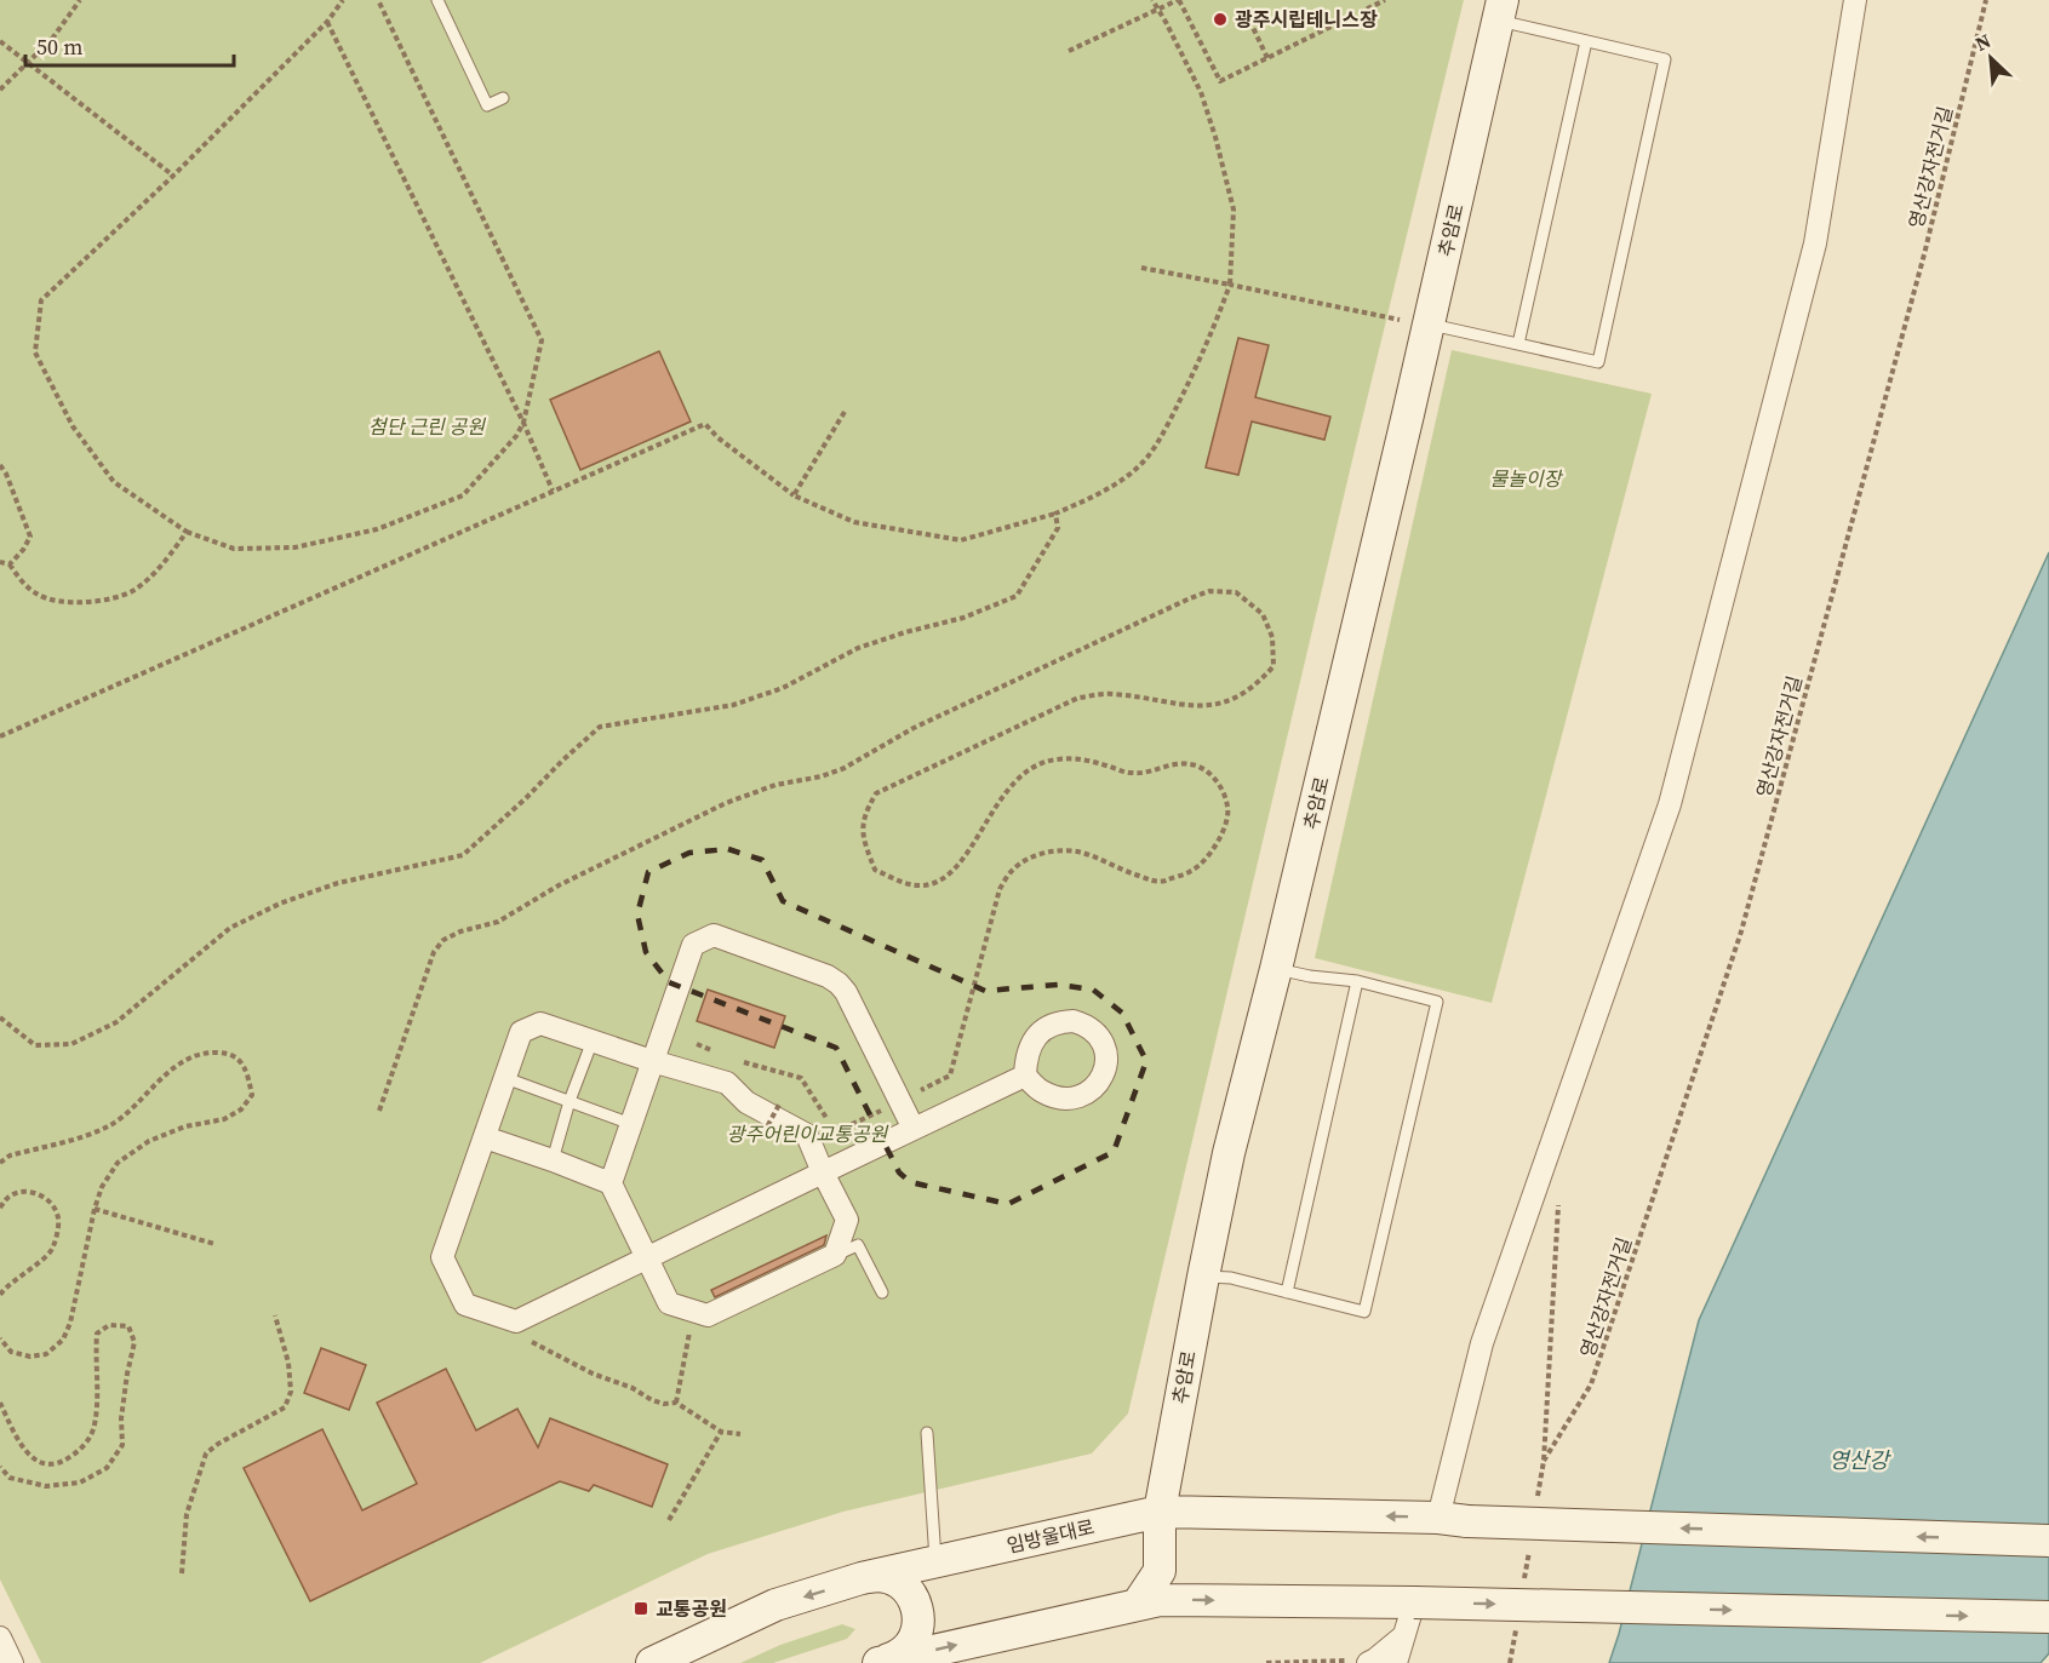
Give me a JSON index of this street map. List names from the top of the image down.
{
  "streets": {
    "main road": ["추암로", "임방울대로"],
    "path": ["영산강자전거길"]
  },
  "crossings": [
    ["추암로", "임방울대로"]
  ],
  "water": ["영산강"],
  "parks": ["첨단 근린 공원", "물놀이장", "광주어린이교통공원"],
  "places": {
    "other": ["광주시립테니스장"],
    "transit": ["교통공원"]
  },
  "scale_bar": "50 m",
  "north": "top left"
}
